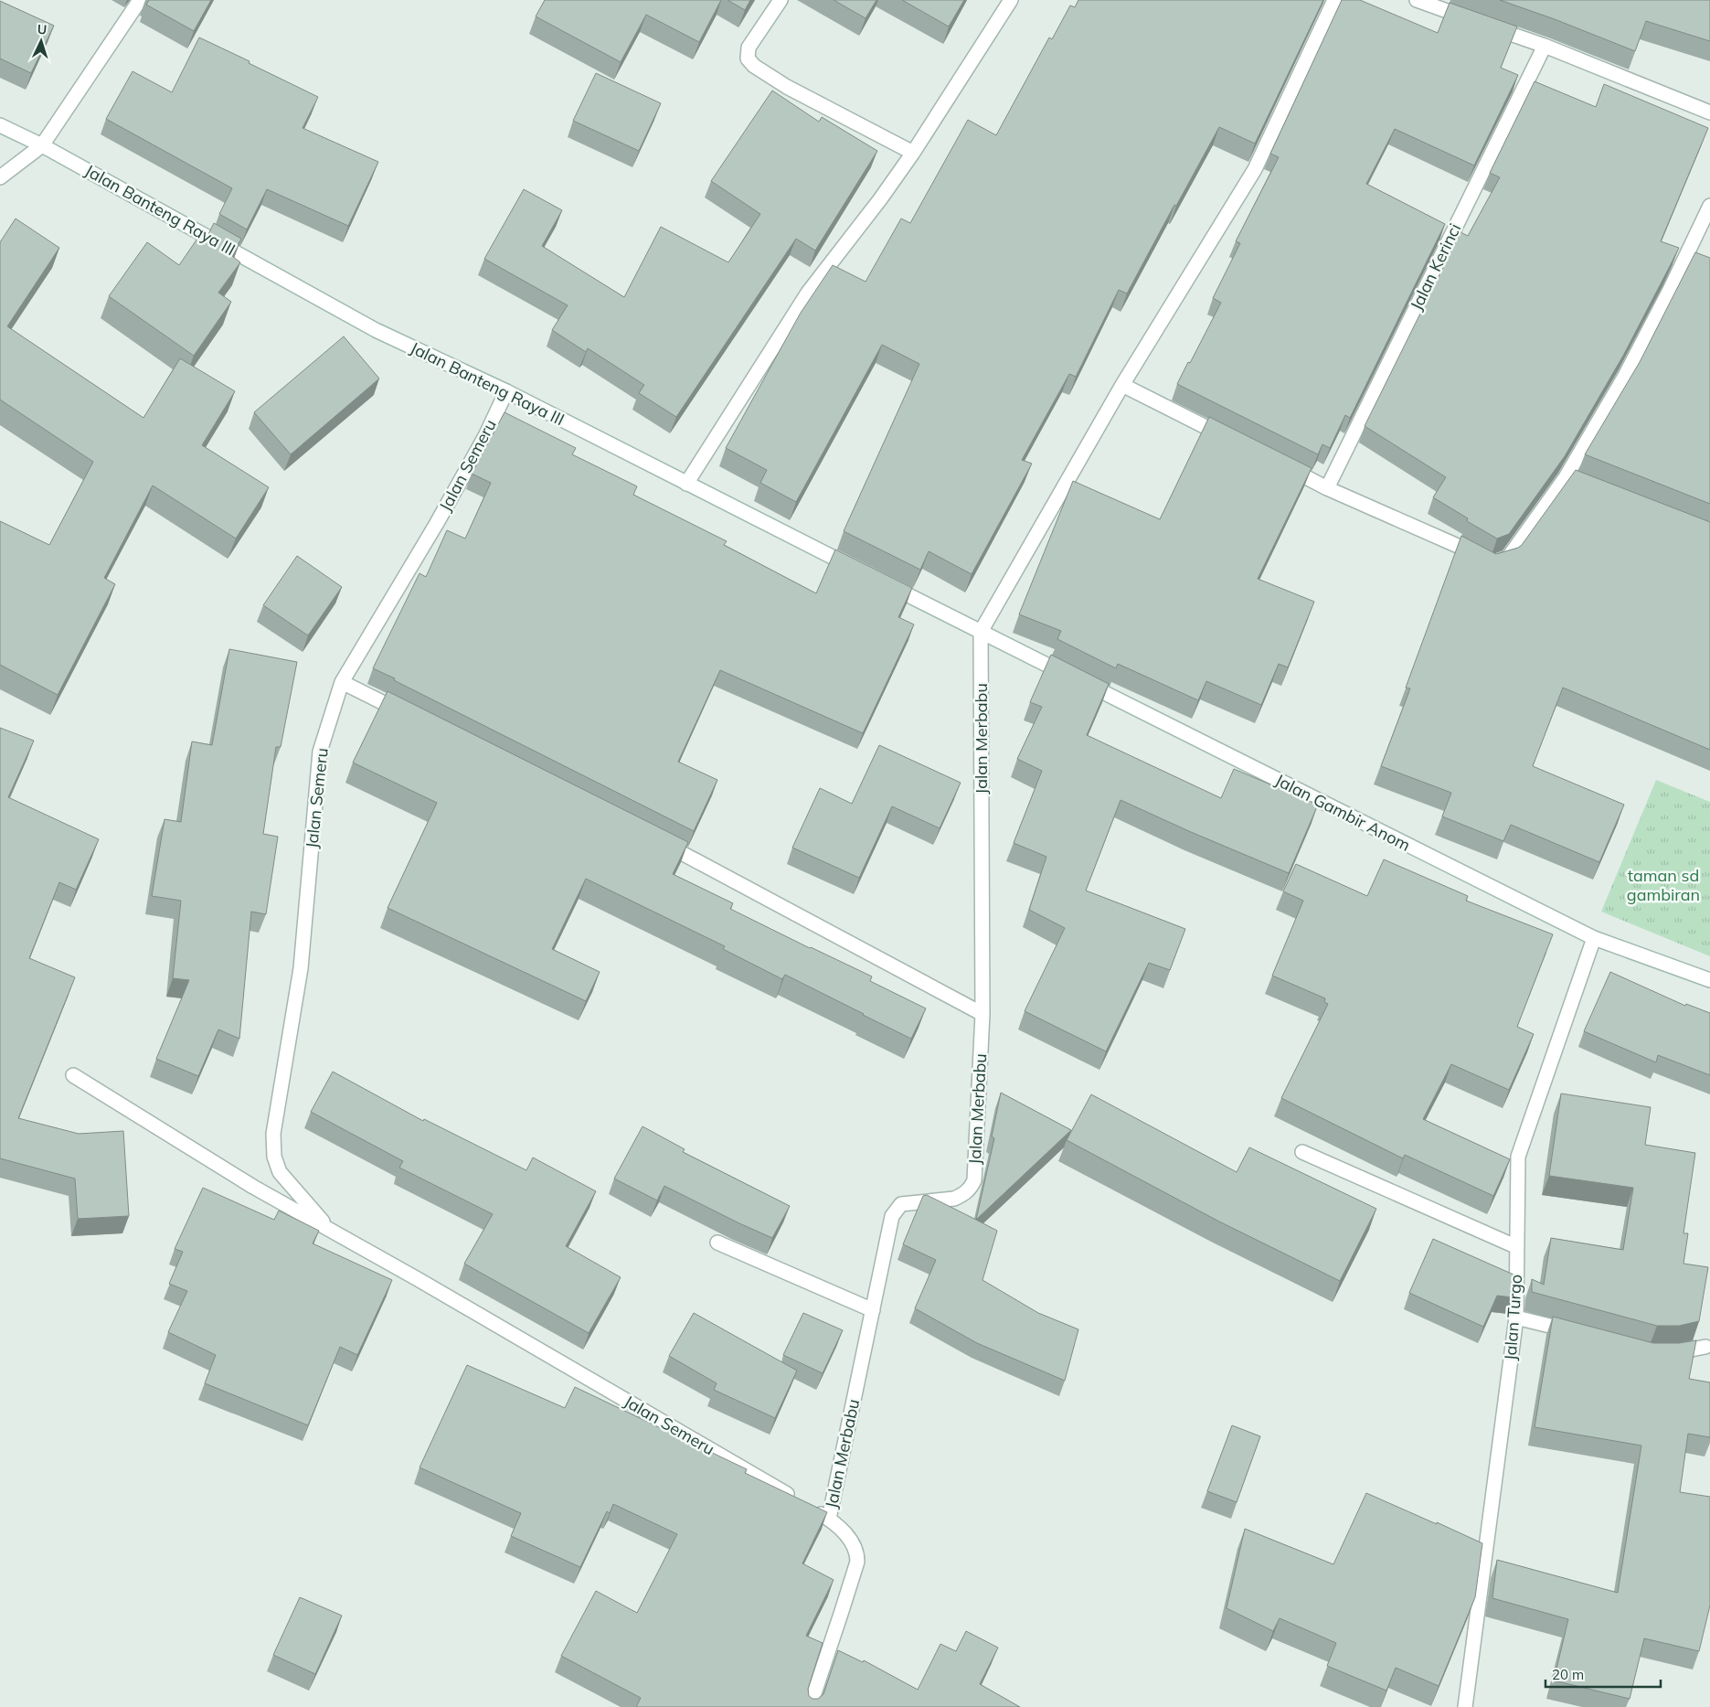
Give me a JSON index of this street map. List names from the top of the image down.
{
  "streets": {
    "street": [
      "Jalan Banteng Raya III",
      "Jalan Kerinci",
      "Jalan Semeru",
      "Jalan Merbabu",
      "Jalan Gambir Anom",
      "Jalan Turgo"
    ]
  },
  "crossings": [
    ["Jalan Banteng Raya III", "Jalan Semeru"],
    ["Jalan Semeru", "Jalan Merbabu"],
    ["Jalan Merbabu", "Jalan Gambir Anom"],
    ["Jalan Gambir Anom", "Jalan Turgo"]
  ],
  "parks": ["taman sd gambiran"],
  "scale_bar": "20 m",
  "north": "top"
}
